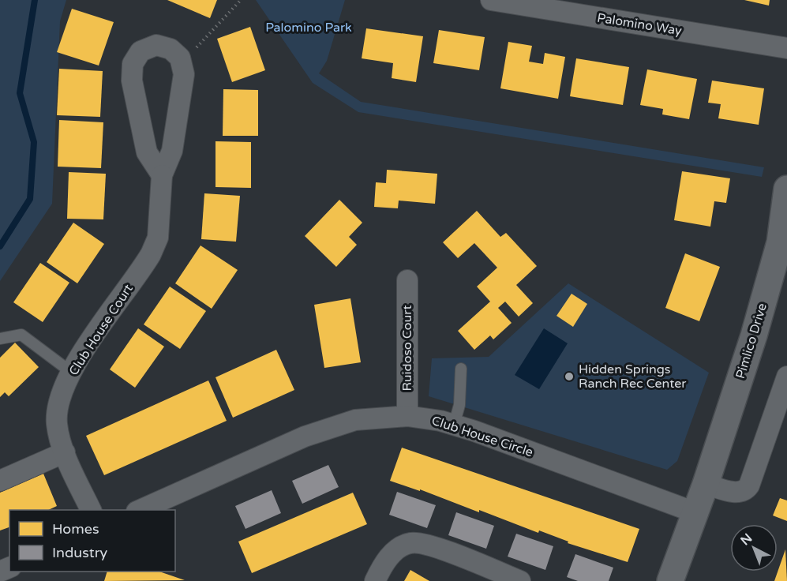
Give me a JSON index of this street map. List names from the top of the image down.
{
  "streets": {
    "street": [
      "Palomino Way",
      "Club House Court",
      "Pimlico Drive",
      "Ruidoso Court",
      "Club House Circle"
    ]
  },
  "crossings": [
    ["Pimlico Drive", "Club House Circle"],
    ["Ruidoso Court", "Club House Circle"]
  ],
  "parks": ["Palomino Park"],
  "places": ["Hidden Springs Ranch Rec Center"],
  "legend": ["Homes", "Industry"],
  "north": "top left"
}
